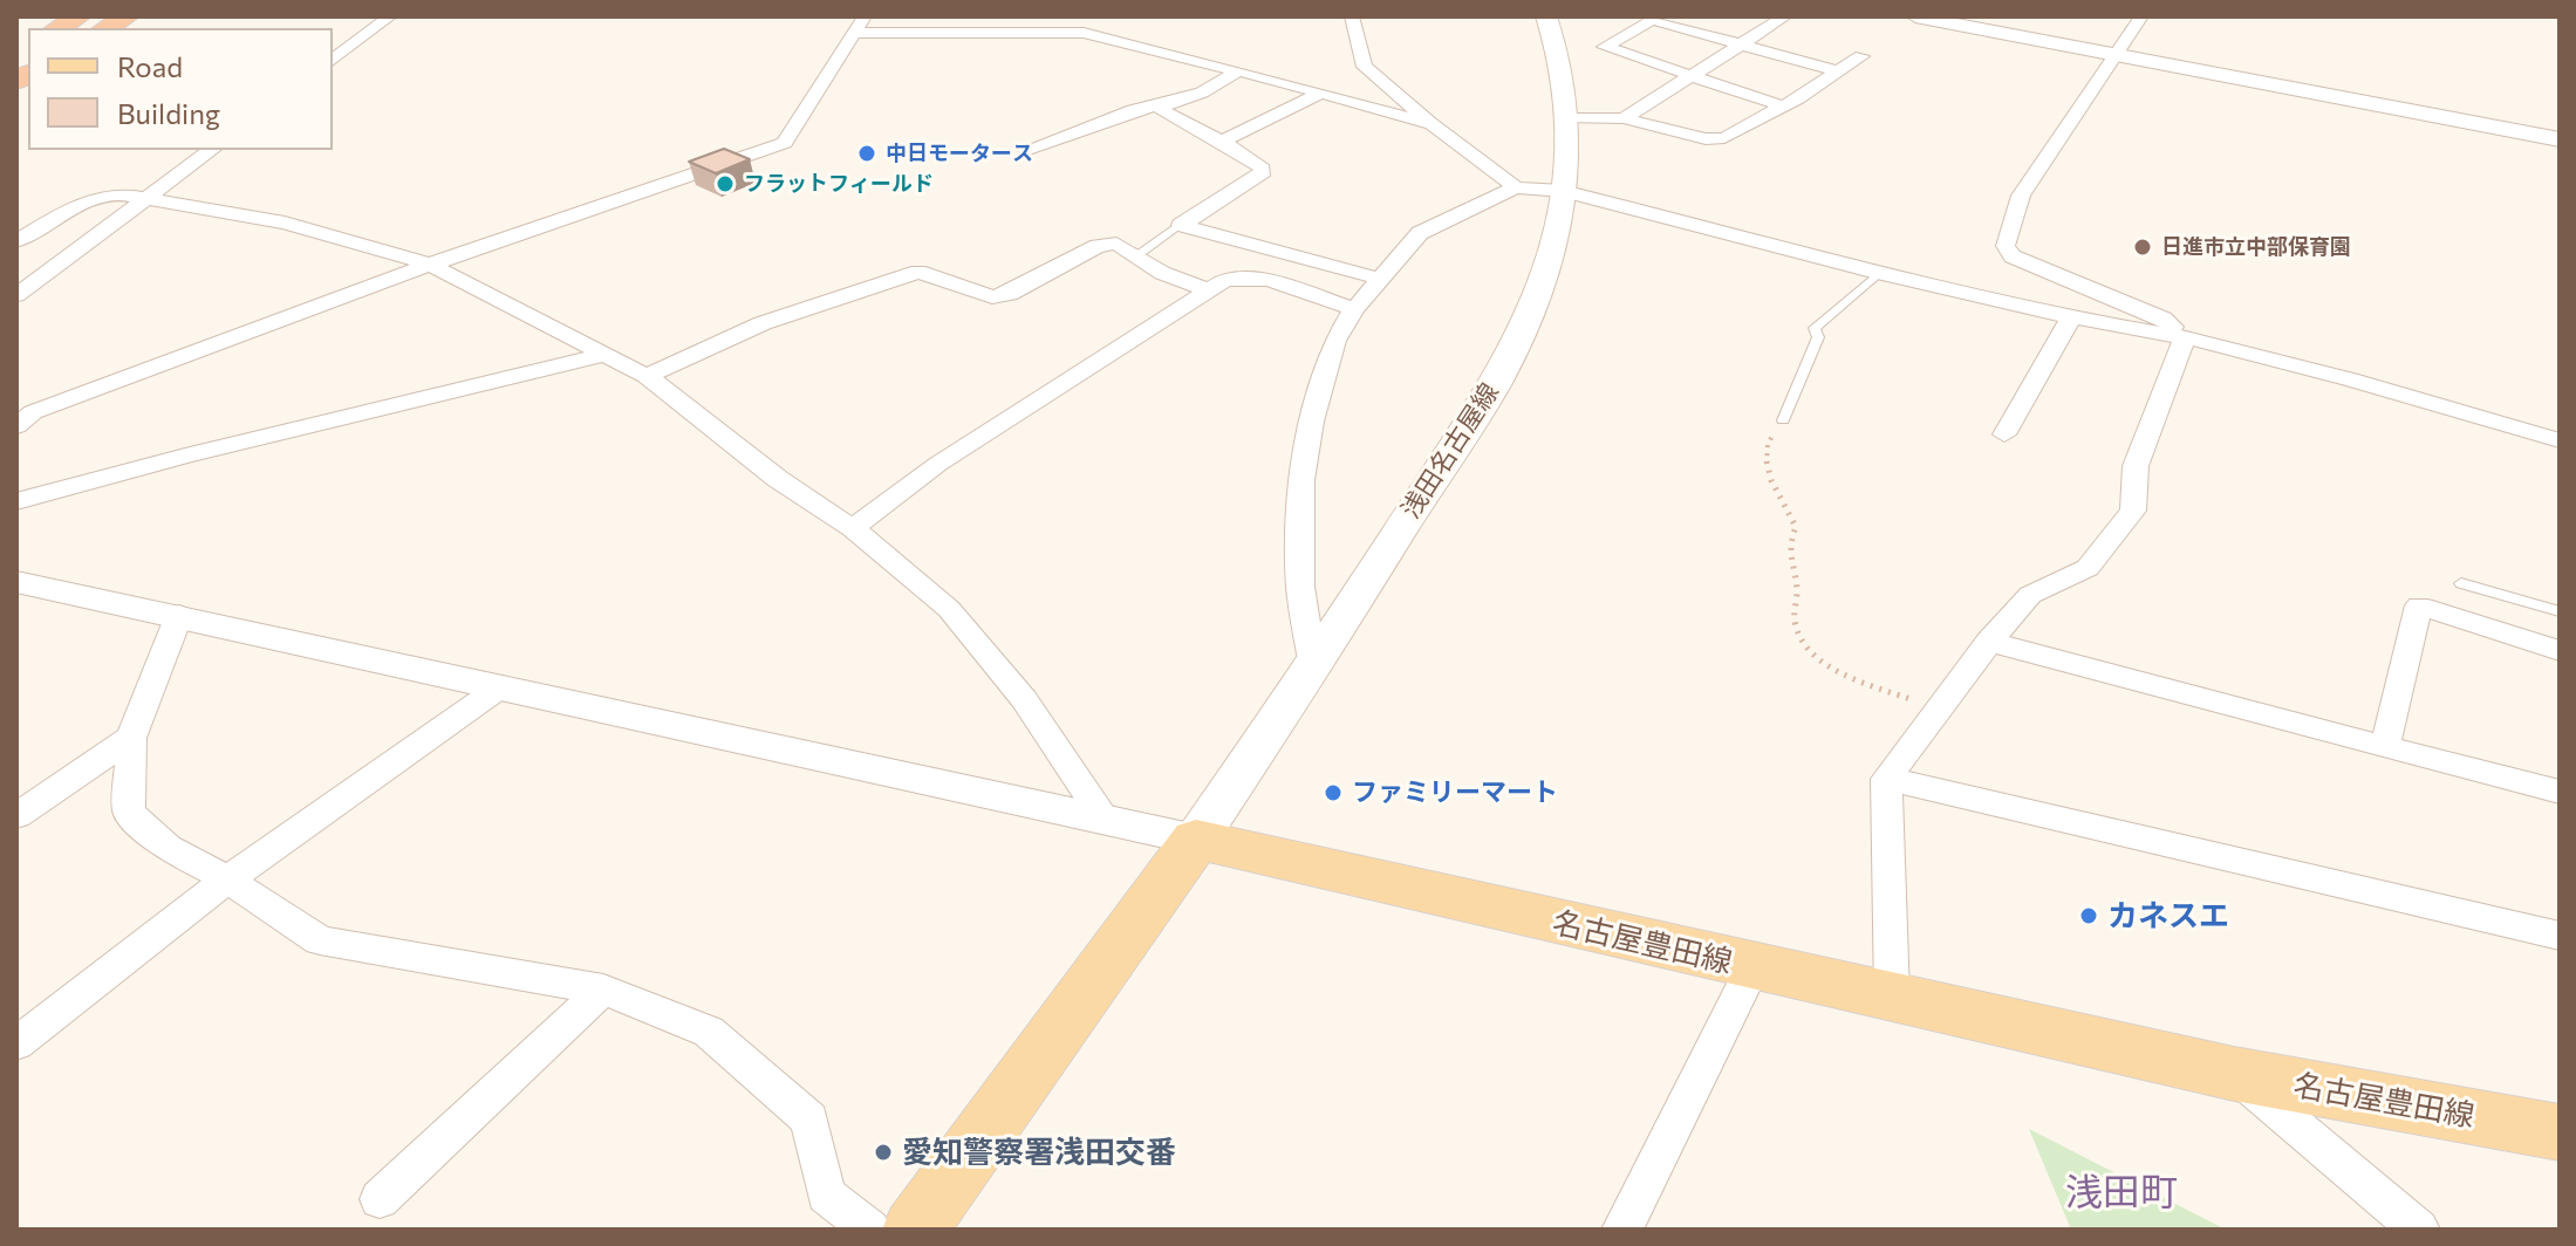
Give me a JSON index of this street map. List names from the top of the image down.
{
  "streets": {
    "main road": ["浅田名古屋線", "名古屋豊田線"]
  },
  "crossings": [
    ["浅田名古屋線", "名古屋豊田線"]
  ],
  "districts": ["浅田町"],
  "places": [
    "中日モータース",
    "フラットフィールド",
    "日進市立中部保育園",
    "ファミリーマート",
    "カネスエ",
    "愛知警察署浅田交番"
  ],
  "legend": ["Road", "Building"]
}
